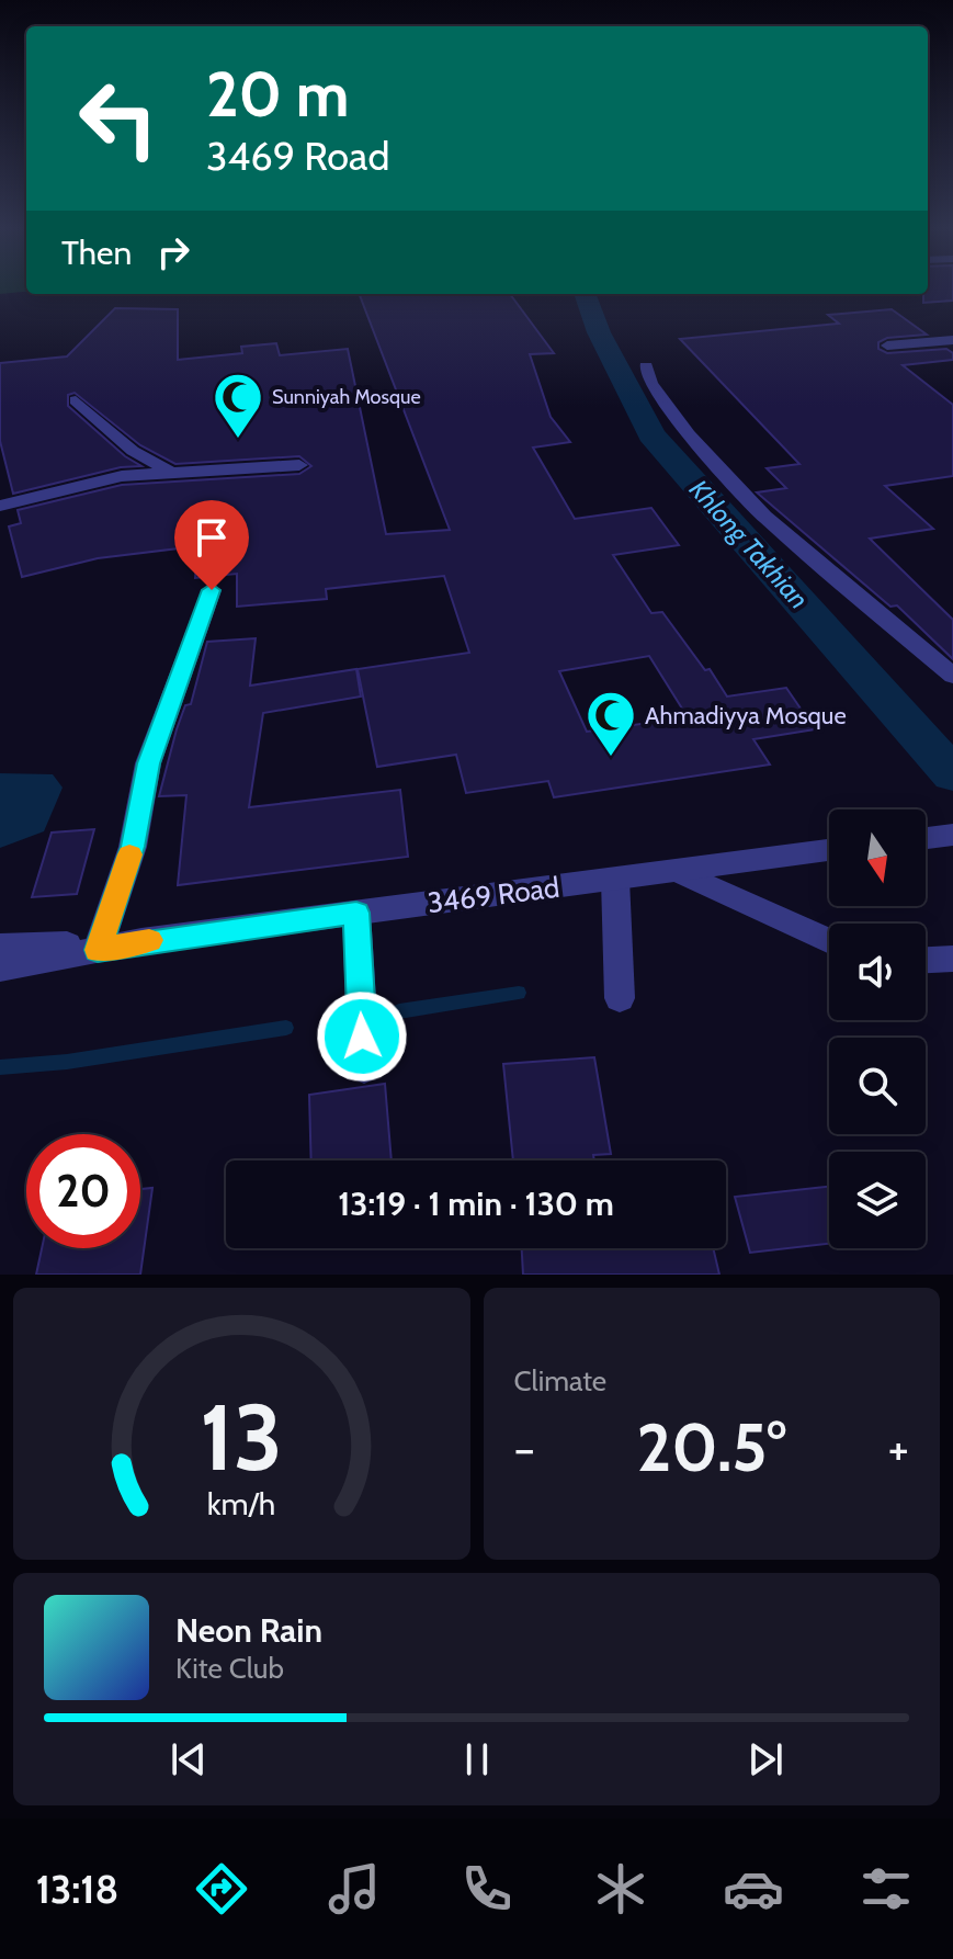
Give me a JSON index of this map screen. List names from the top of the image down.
{
  "streets": {
    "street": ["3469 Road"]
  },
  "water": ["Khlong Takhian"],
  "places": {
    "mosque": ["Sunniyah Mosque", "Ahmadiyya Mosque"]
  },
  "north": "bottom",
  "page": {
    "turn": ["20 m", "3469 Road"],
    "then": "Then",
    "limit": "20",
    "trip": "13:19 · 1 min · 130 m",
    "tile": "Climate",
    "heat": ["−", "20.5°", "+"],
    "song": ["Neon Rain", "Kite Club"],
    "tabs": "13:18",
    "gauge": ["13", "km/h"]
  }
}
